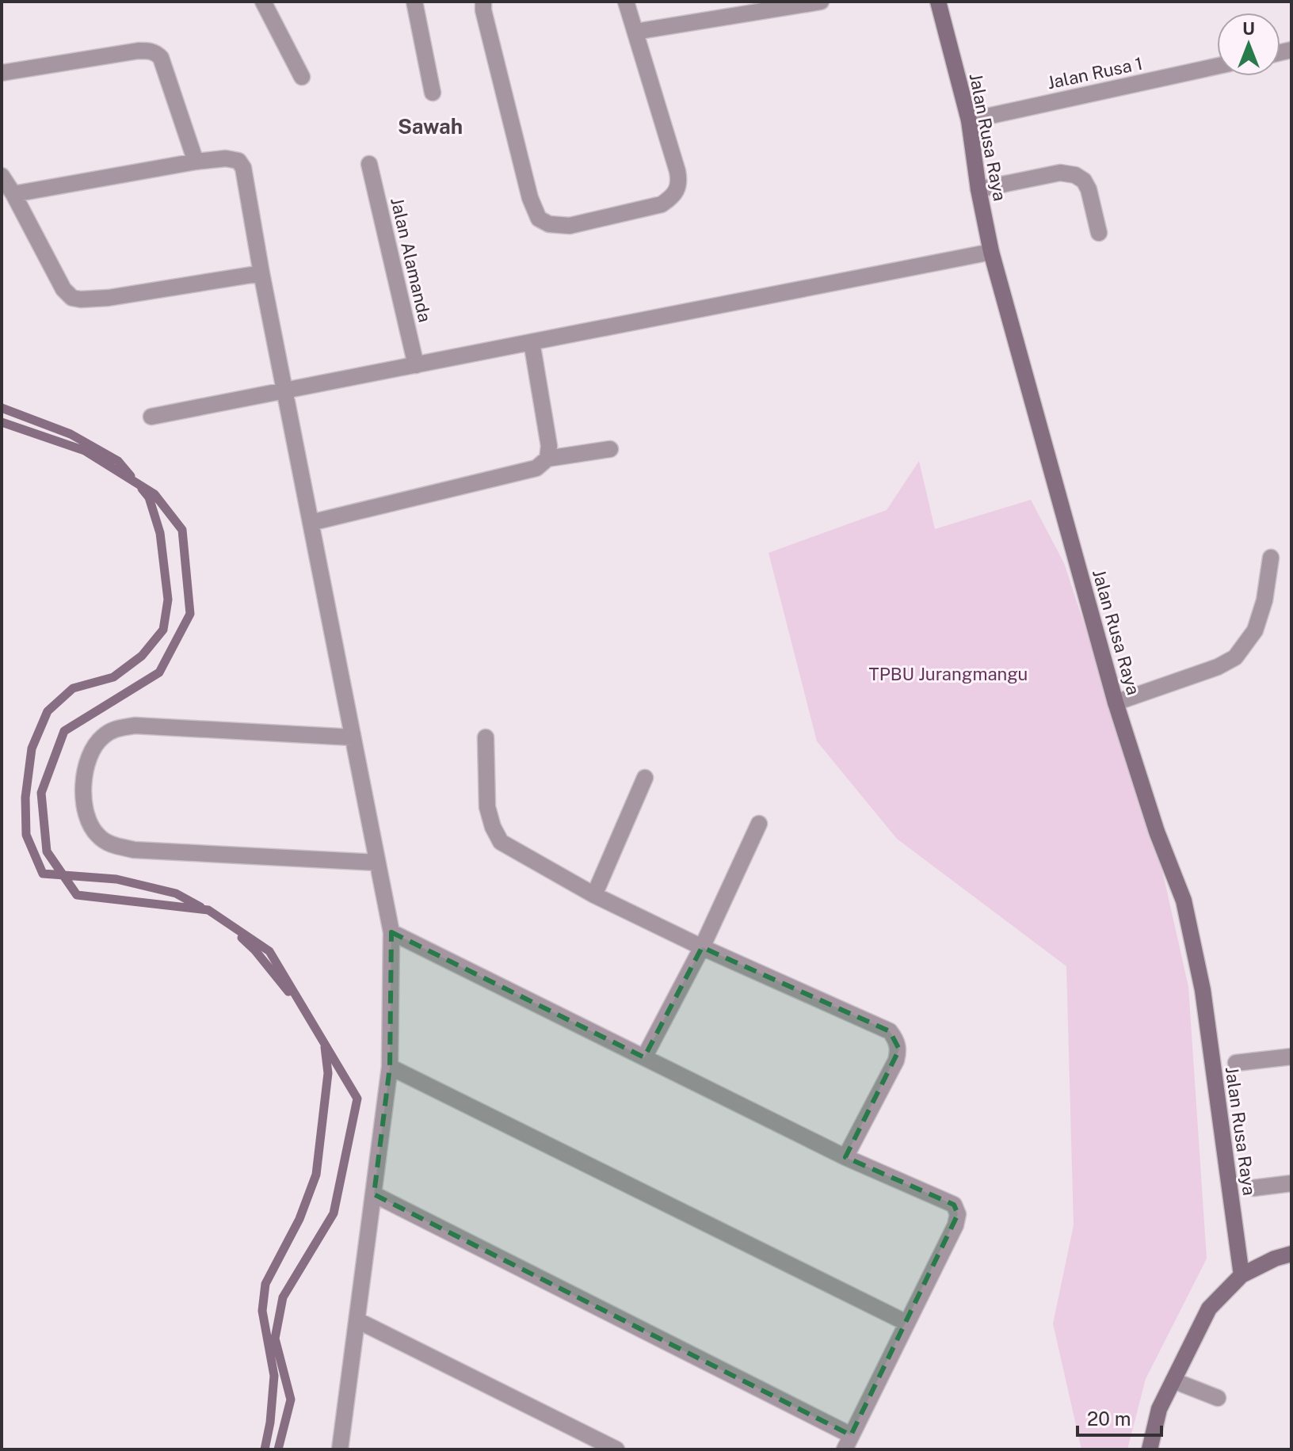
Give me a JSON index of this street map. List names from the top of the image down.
{
  "streets": {
    "street": ["Jalan Rusa 1", "Jalan Rusa Raya", "Jalan Alamanda"]
  },
  "crossings": [
    ["Jalan Rusa 1", "Jalan Rusa Raya"]
  ],
  "districts": ["Sawah"],
  "parks": ["TPBU Jurangmangu"],
  "scale_bar": "20 m",
  "north": "top"
}
